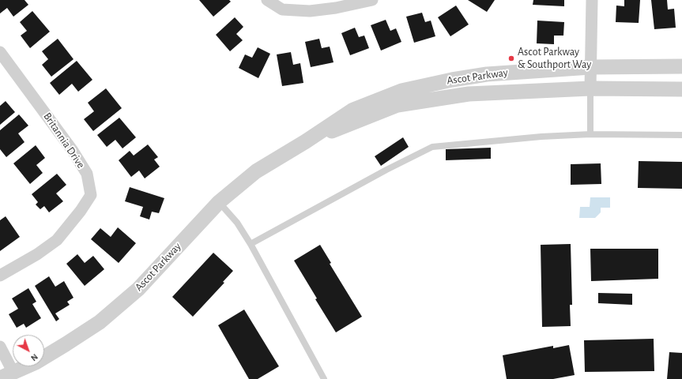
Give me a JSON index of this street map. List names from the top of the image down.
{
  "streets": {
    "street": ["Ascot Parkway", "Britannia Drive"]
  },
  "places": ["Ascot Parkway & Southport Way"],
  "north": "bottom right"
}
